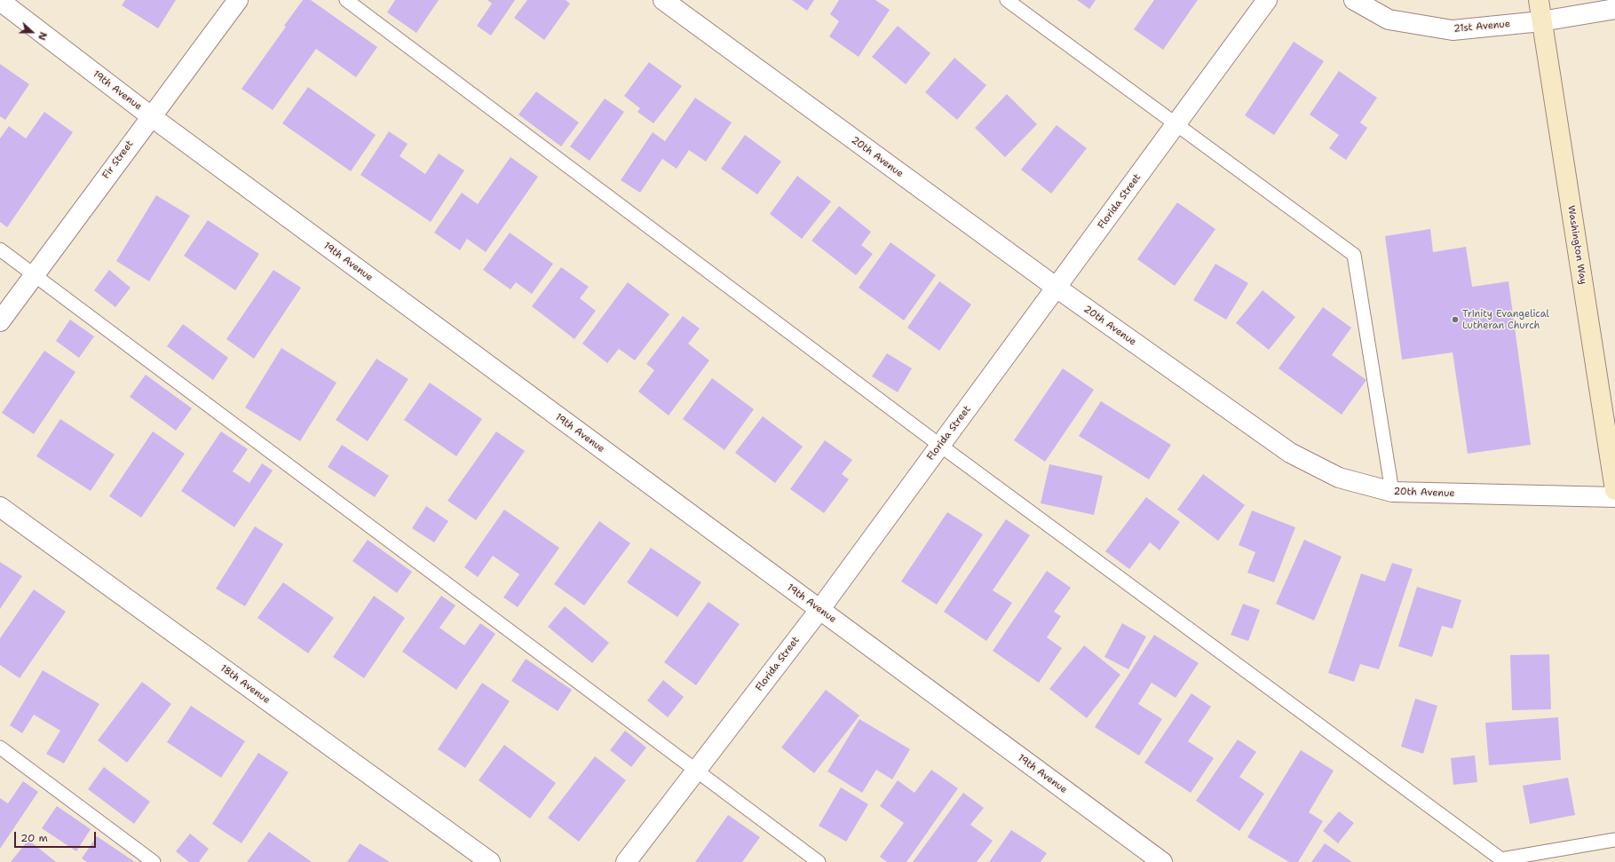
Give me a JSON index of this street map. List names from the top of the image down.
{
  "streets": {
    "main road": ["Washington Way"],
    "street": [
      "21st Avenue",
      "19th Avenue",
      "20th Avenue",
      "Fir Street",
      "Florida Street",
      "18th Avenue"
    ]
  },
  "crossings": [
    ["21st Avenue", "Washington Way"],
    ["19th Avenue", "Fir Street"],
    ["19th Avenue", "Florida Street"],
    ["20th Avenue", "Florida Street"]
  ],
  "places": ["Trinity Evangelical Lutheran Church"],
  "scale_bar": "20 m",
  "north": "right"
}
